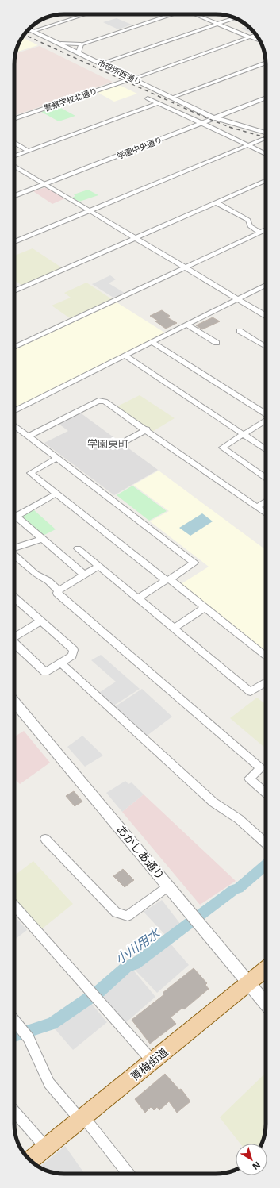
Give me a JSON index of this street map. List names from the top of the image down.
{
  "streets": {
    "main road": ["青梅街道"],
    "street": [
      "市役所西通り",
      "警察学校北通り",
      "学園中央通り",
      "あかしあ通り"
    ]
  },
  "crossings": [
    ["市役所西通り", "警察学校北通り"],
    ["市役所西通り", "学園中央通り"],
    ["あかしあ通り", "青梅街道"]
  ],
  "districts": ["学園東町"],
  "water": ["小川用水"],
  "north": "bottom right"
}
